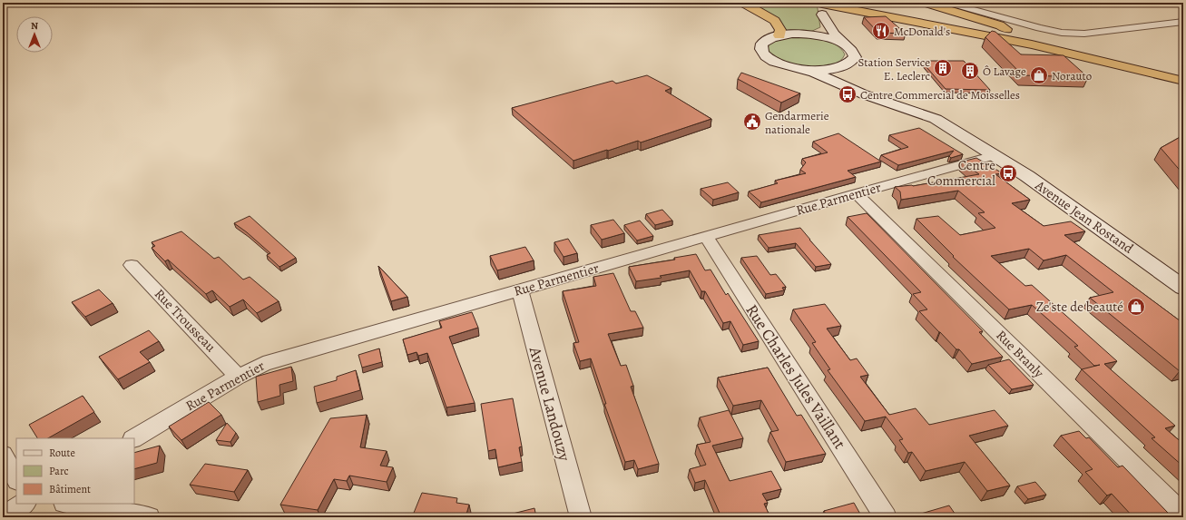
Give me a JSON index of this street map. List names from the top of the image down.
{
  "streets": {
    "street": [
      "Rue Parmentier",
      "Avenue Jean Rostand",
      "Rue Trousseau",
      "Rue Branly",
      "Rue Charles Jules Vaillant",
      "Avenue Landouzy"
    ]
  },
  "crossings": [
    ["Rue Parmentier", "Avenue Jean Rostand"],
    ["Rue Parmentier", "Rue Trousseau"],
    ["Rue Parmentier", "Rue Branly"],
    ["Rue Parmentier", "Rue Charles Jules Vaillant"],
    ["Rue Parmentier", "Avenue Landouzy"]
  ],
  "places": {
    "restaurant": ["McDonald's"],
    "building": ["Station Service E. Leclerc", "Ô Lavage"],
    "shop": ["Norauto", "Ze'ste de beauté"],
    "bus stop": ["Centre Commercial de Moisselles", "Centre Commercial"],
    "public building": ["Gendarmerie nationale"]
  },
  "legend": ["Route", "Parc", "Bâtiment"],
  "north": "top"
}
